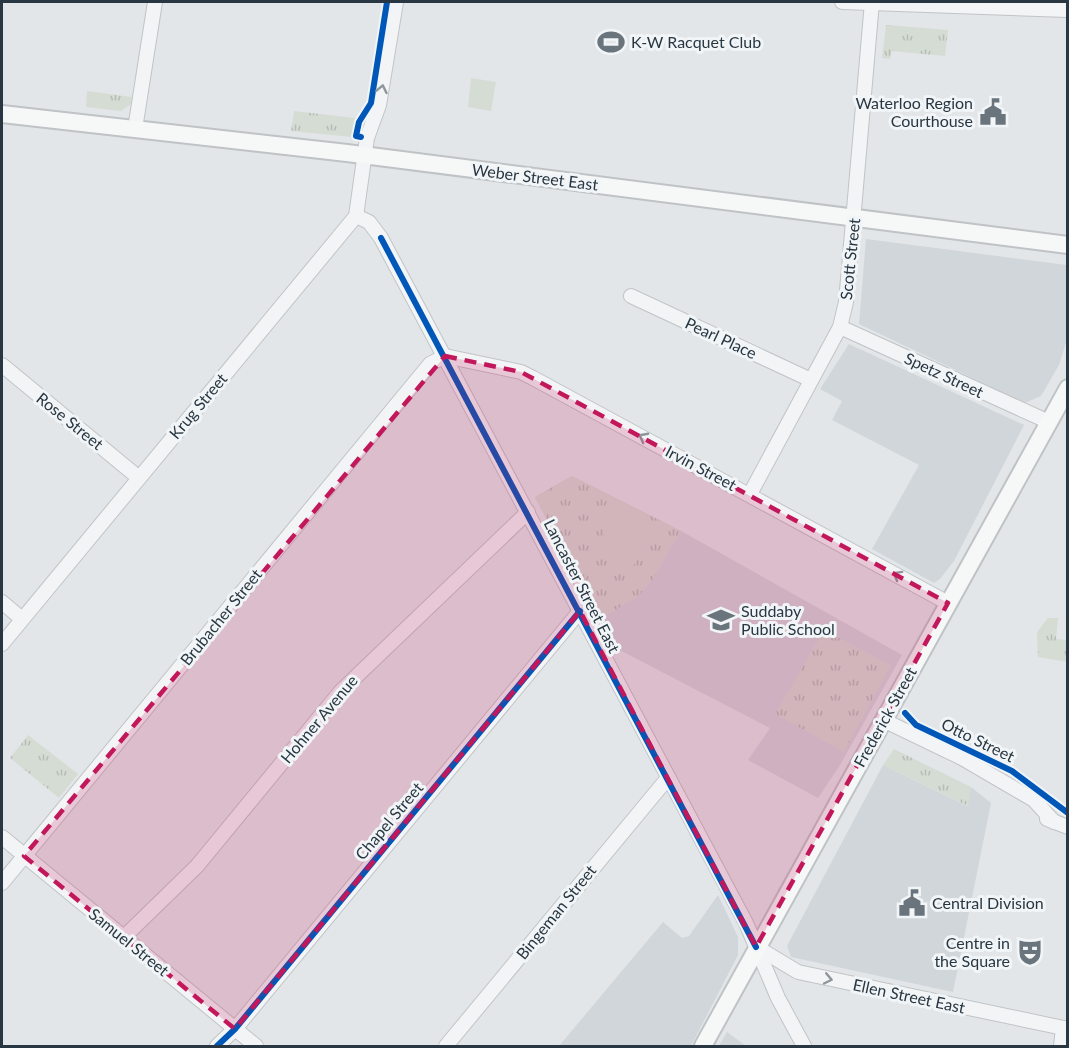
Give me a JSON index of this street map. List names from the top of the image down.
{
  "streets": {
    "main road": ["Weber Street East", "Frederick Street"],
    "street": [
      "Scott Street",
      "Pearl Place",
      "Spetz Street",
      "Krug Street",
      "Rose Street",
      "Irvin Street",
      "Lancaster Street East",
      "Brubacher Street",
      "Hohner Avenue",
      "Otto Street",
      "Chapel Street",
      "Bingeman Street",
      "Samuel Street",
      "Ellen Street East"
    ]
  },
  "crossings": [
    ["Weber Street East", "Scott Street"],
    ["Scott Street", "Pearl Place"],
    ["Scott Street", "Spetz Street"],
    ["Scott Street", "Irvin Street"],
    ["Spetz Street", "Frederick Street"],
    ["Krug Street", "Rose Street"],
    ["Krug Street", "Lancaster Street East"],
    ["Irvin Street", "Lancaster Street East"],
    ["Irvin Street", "Brubacher Street"],
    ["Irvin Street", "Frederick Street"],
    ["Lancaster Street East", "Brubacher Street"],
    ["Lancaster Street East", "Frederick Street"],
    ["Lancaster Street East", "Hohner Avenue"],
    ["Lancaster Street East", "Chapel Street"],
    ["Lancaster Street East", "Bingeman Street"],
    ["Lancaster Street East", "Ellen Street East"],
    ["Brubacher Street", "Samuel Street"],
    ["Frederick Street", "Otto Street"],
    ["Frederick Street", "Ellen Street East"],
    ["Hohner Avenue", "Samuel Street"],
    ["Chapel Street", "Samuel Street"]
  ],
  "one_way": ["Irvin Street", "Ellen Street East"],
  "places": {
    "sports": ["K-W Racquet Club"],
    "public building": ["Waterloo Region Courthouse", "Central Division"],
    "school or university": ["Suddaby Public School"],
    "theatre": ["Centre in the Square"]
  }
}
